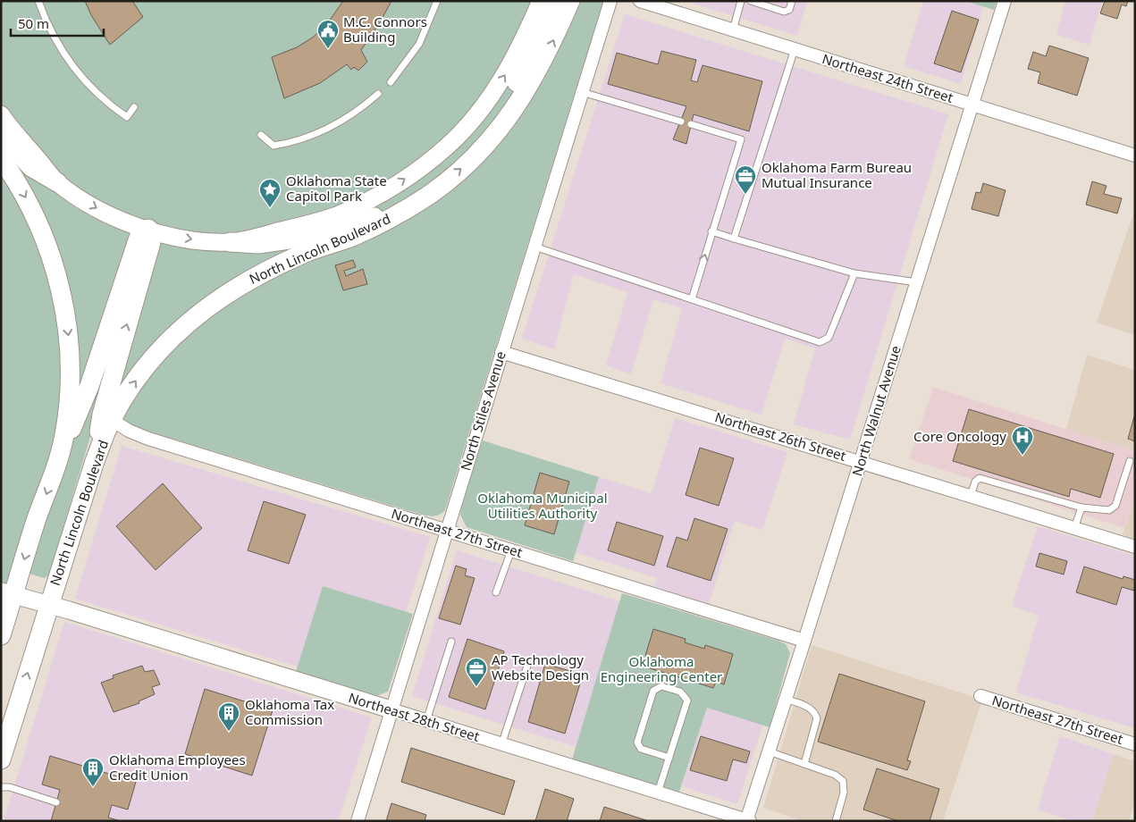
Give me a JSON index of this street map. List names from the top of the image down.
{
  "streets": {
    "main road": ["North Lincoln Boulevard"],
    "street": [
      "Northeast 24th Street",
      "North Stiles Avenue",
      "North Walnut Avenue",
      "Northeast 26th Street",
      "Northeast 27th Street",
      "Northeast 28th Street"
    ]
  },
  "crossings": [
    ["Northeast 24th Street", "North Walnut Avenue"],
    ["North Lincoln Boulevard", "Northeast 27th Street"],
    ["North Lincoln Boulevard", "Northeast 28th Street"],
    ["North Stiles Avenue", "Northeast 26th Street"],
    ["North Stiles Avenue", "Northeast 27th Street"],
    ["North Stiles Avenue", "Northeast 28th Street"],
    ["North Walnut Avenue", "Northeast 26th Street"],
    ["North Walnut Avenue", "Northeast 27th Street"],
    ["North Walnut Avenue", "Northeast 28th Street"]
  ],
  "parks": ["Oklahoma Municipal Utilities Authority", "Oklahoma Engineering Center"],
  "places": {
    "public building": ["M.C. Connors Building"],
    "office": ["Oklahoma Farm Bureau Mutual Insurance", "AP Technology Website Design"],
    "place": ["Oklahoma State Capitol Park"],
    "hospital": ["Core Oncology"],
    "building": ["Oklahoma Tax Commission", "Oklahoma Employees Credit Union"]
  },
  "scale_bar": "50 m"
}
